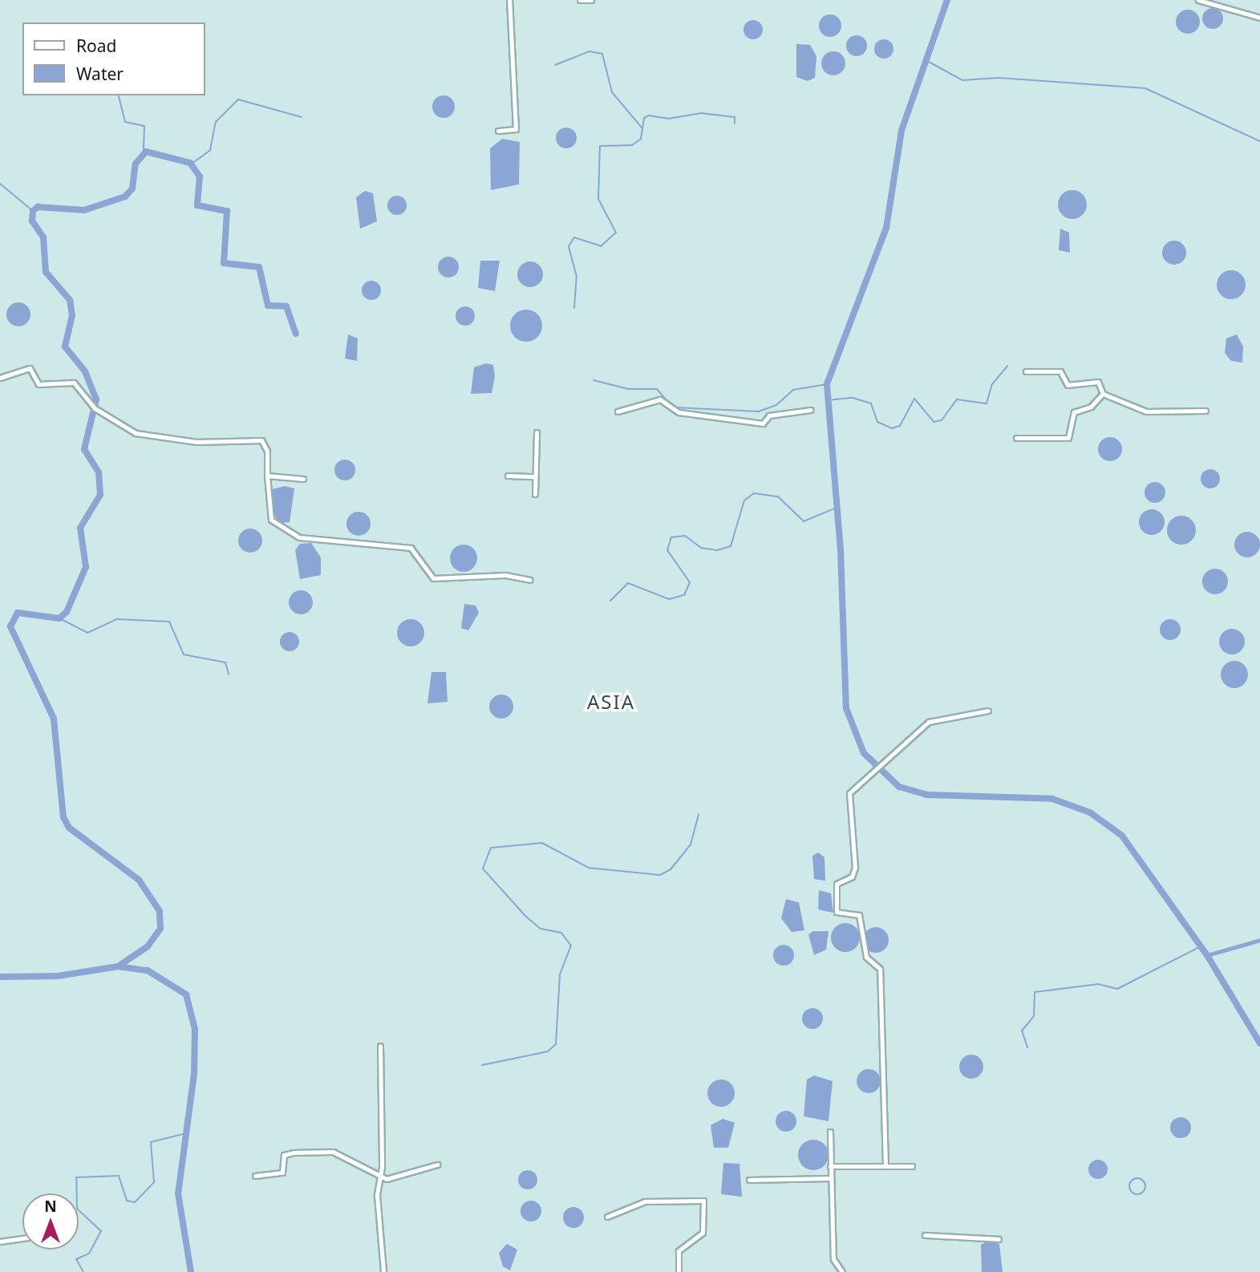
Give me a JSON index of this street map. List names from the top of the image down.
{
  "districts": ["ASIA"],
  "legend": ["Road", "Water"],
  "north": "top"
}
